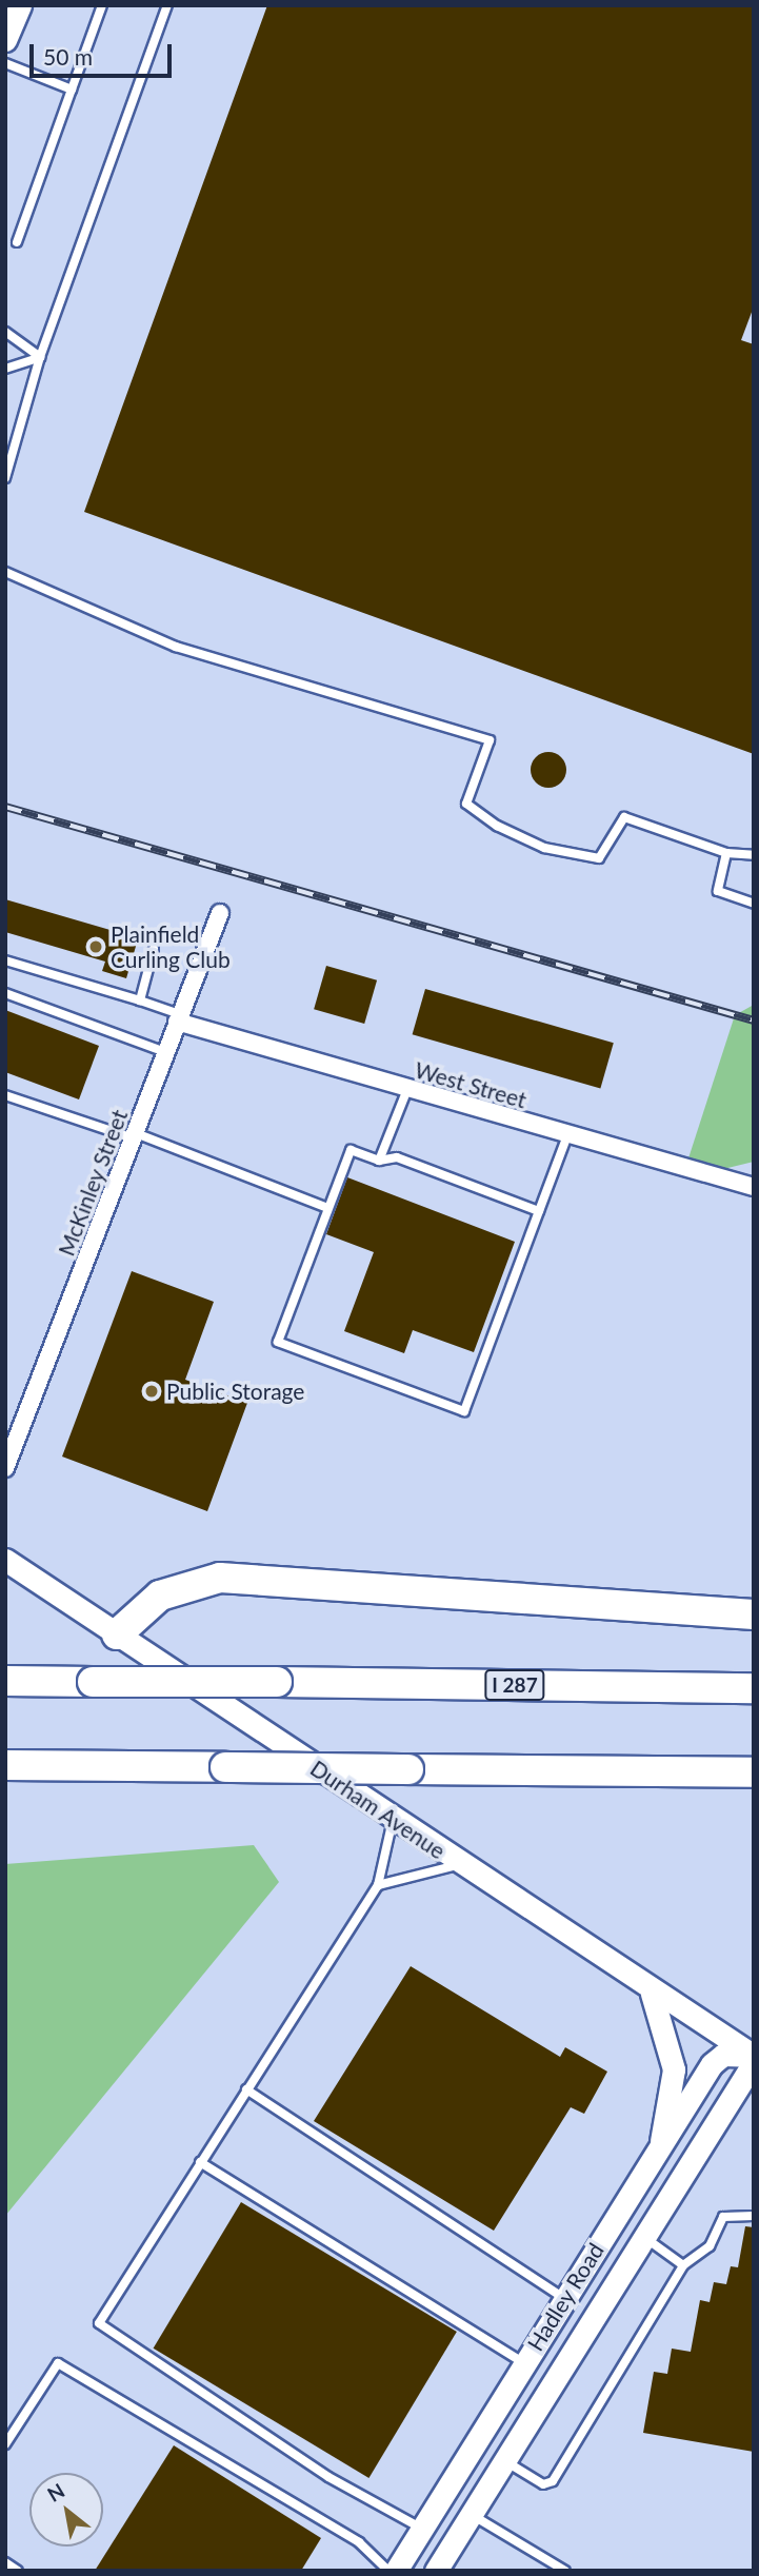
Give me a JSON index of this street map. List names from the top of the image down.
{
  "streets": {
    "highway": ["I 287"],
    "main road": ["Durham Avenue", "Hadley Road"],
    "street": ["West Street", "McKinley Street"]
  },
  "crossings": [
    ["West Street", "McKinley Street"],
    ["Durham Avenue", "Hadley Road"]
  ],
  "places": ["Plainfield Curling Club", "Public Storage"],
  "scale_bar": "50 m",
  "north": "top left"
}
